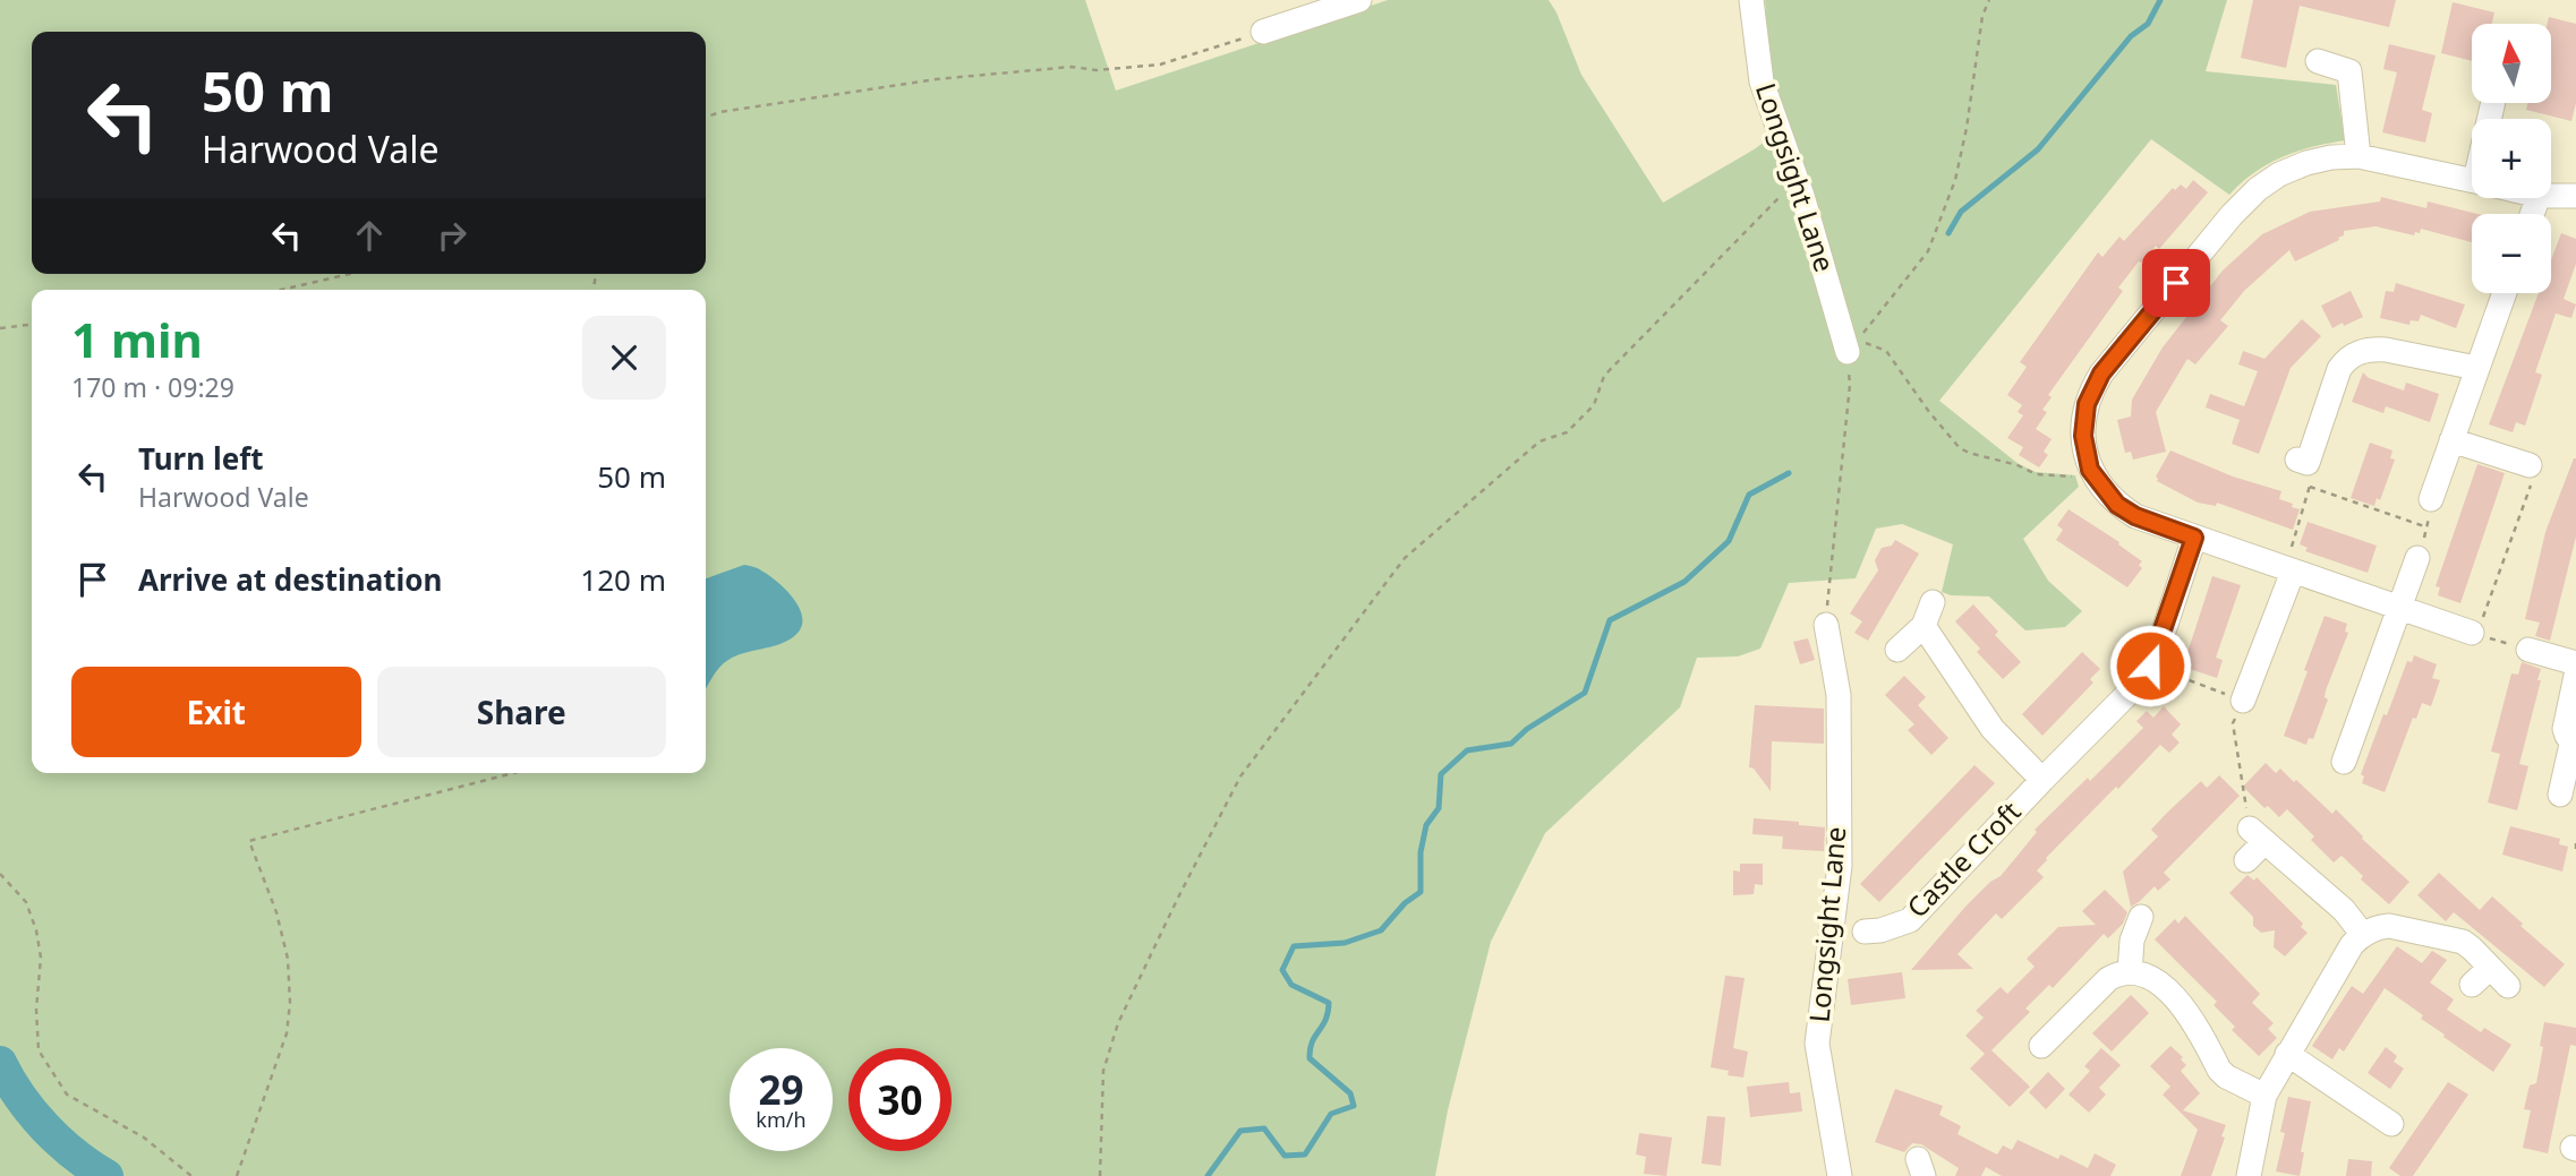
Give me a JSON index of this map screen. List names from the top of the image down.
{
  "streets": {
    "street": ["Longsight Lane", "Castle Croft"]
  },
  "north": "top",
  "page": {
    "map_buttons": ["+", "−"],
    "turn": ["50 m", "Harwood Vale"],
    "heading": ["1 min", "170 m · 09:29"],
    "list": [
      {
        "name": "Turn left",
        "note": "Harwood Vale",
        "value": "50 m"
      },
      {
        "name": "Arrive at destination",
        "value": "120 m"
      }
    ],
    "buttons": ["Exit", "Share"],
    "speed": "29 km/h",
    "limit": "30"
  }
}
